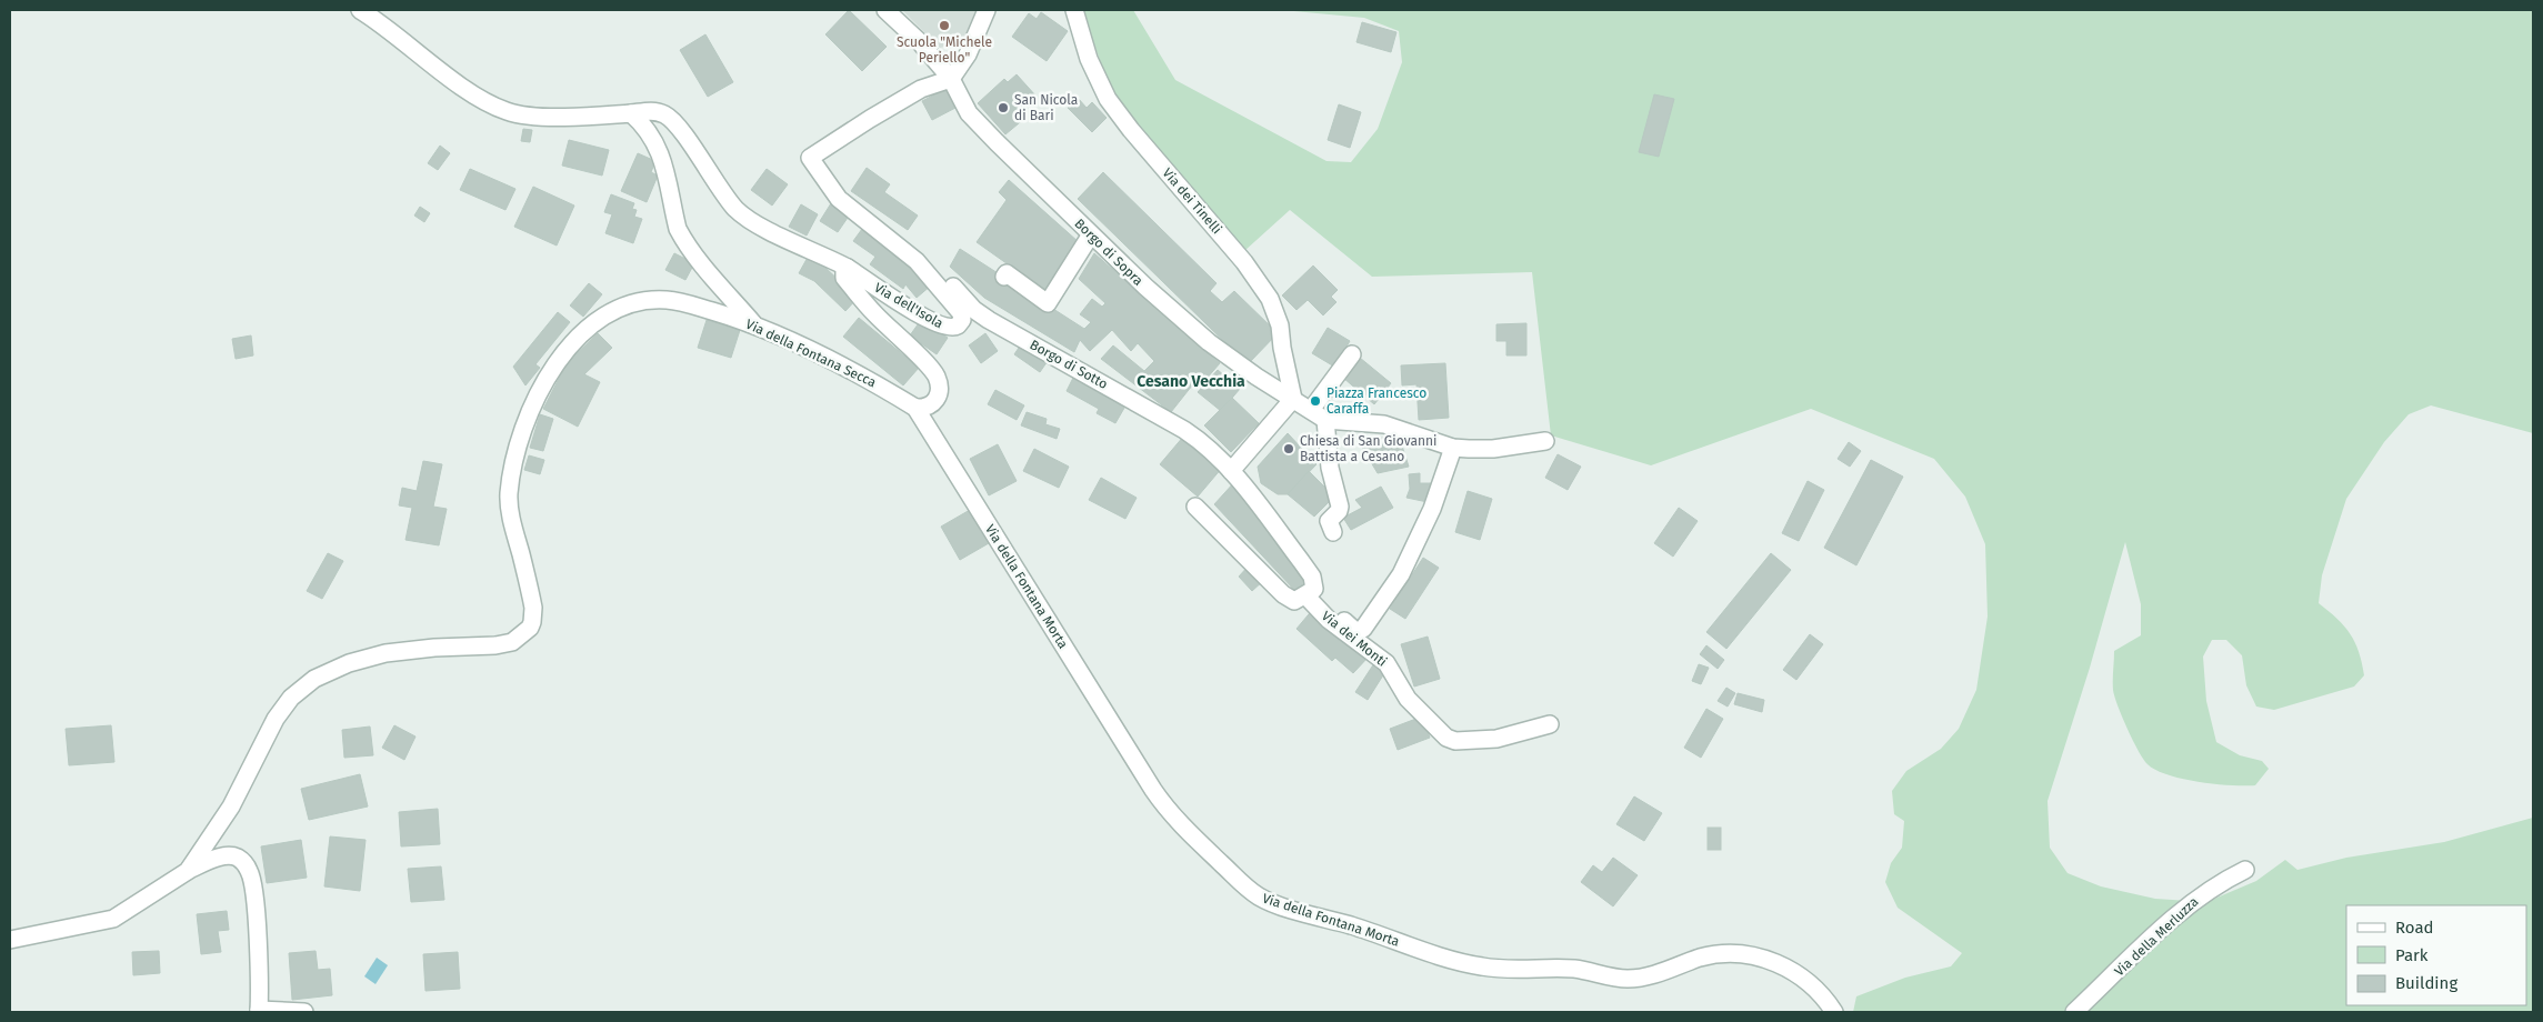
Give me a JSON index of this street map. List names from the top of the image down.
{
  "streets": {
    "street": [
      "Via dei Tinelli",
      "Borgo di Sopra",
      "Via dell'Isola",
      "Via della Fontana Secca",
      "Borgo di Sotto",
      "Via della Fontana Morta",
      "Via dei Monti",
      "Via della Merluzza"
    ]
  },
  "crossings": [
    ["Via dei Tinelli", "Borgo di Sopra"],
    ["Borgo di Sopra", "Borgo di Sotto"],
    ["Via dell'Isola", "Via della Fontana Secca"],
    ["Via dell'Isola", "Borgo di Sotto"],
    ["Via dell'Isola", "Via della Fontana Morta"],
    ["Via della Fontana Secca", "Via della Fontana Morta"],
    ["Borgo di Sotto", "Via dei Monti"]
  ],
  "districts": ["Cesano Vecchia"],
  "places": [
    "Scuola \"Michele Periello\"",
    "San Nicola di Bari",
    "Piazza Francesco Caraffa",
    "Chiesa di San Giovanni Battista a Cesano"
  ],
  "legend": ["Road", "Park", "Building"]
}
